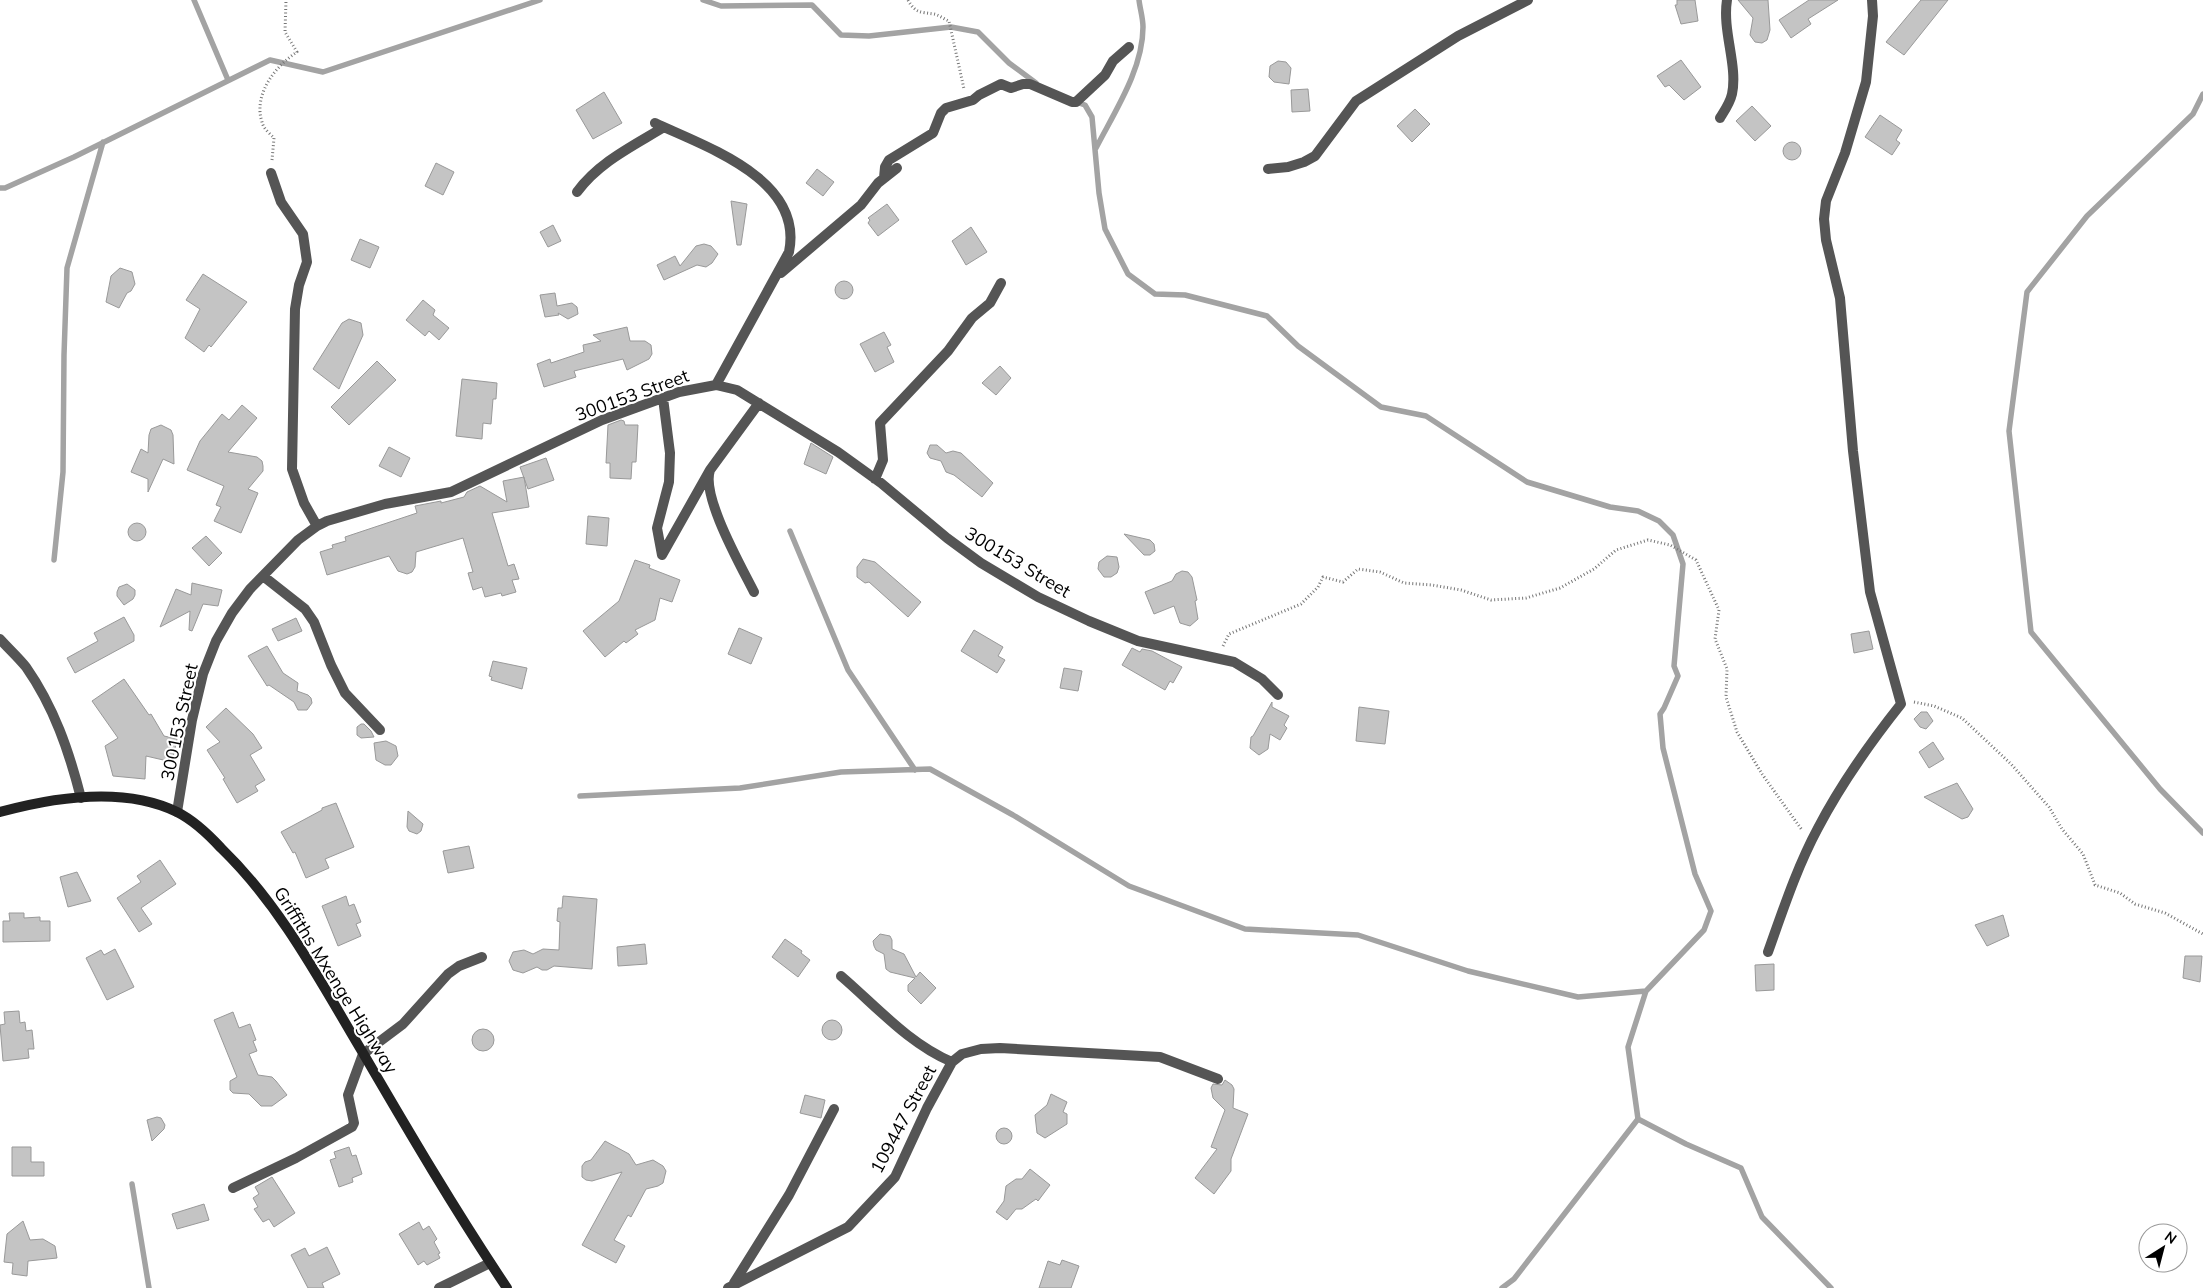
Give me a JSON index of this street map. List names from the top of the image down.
{
  "streets": {
    "street": ["300153 Street", "Griffiths Mxenge Highway", "109447 Street"]
  },
  "crossings": [
    ["300153 Street", "Griffiths Mxenge Highway"]
  ],
  "north": "top right"
}
